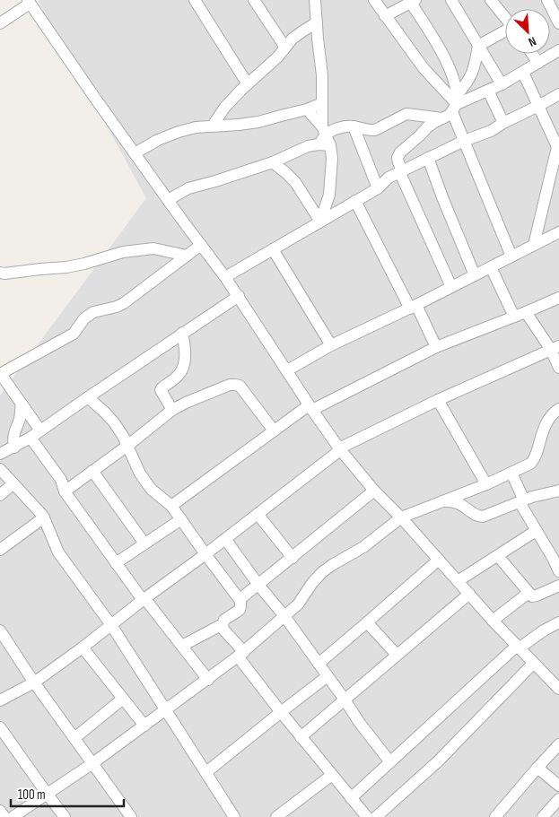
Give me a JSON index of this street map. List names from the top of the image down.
{
  "scale_bar": "100 m",
  "north": "bottom right"
}
